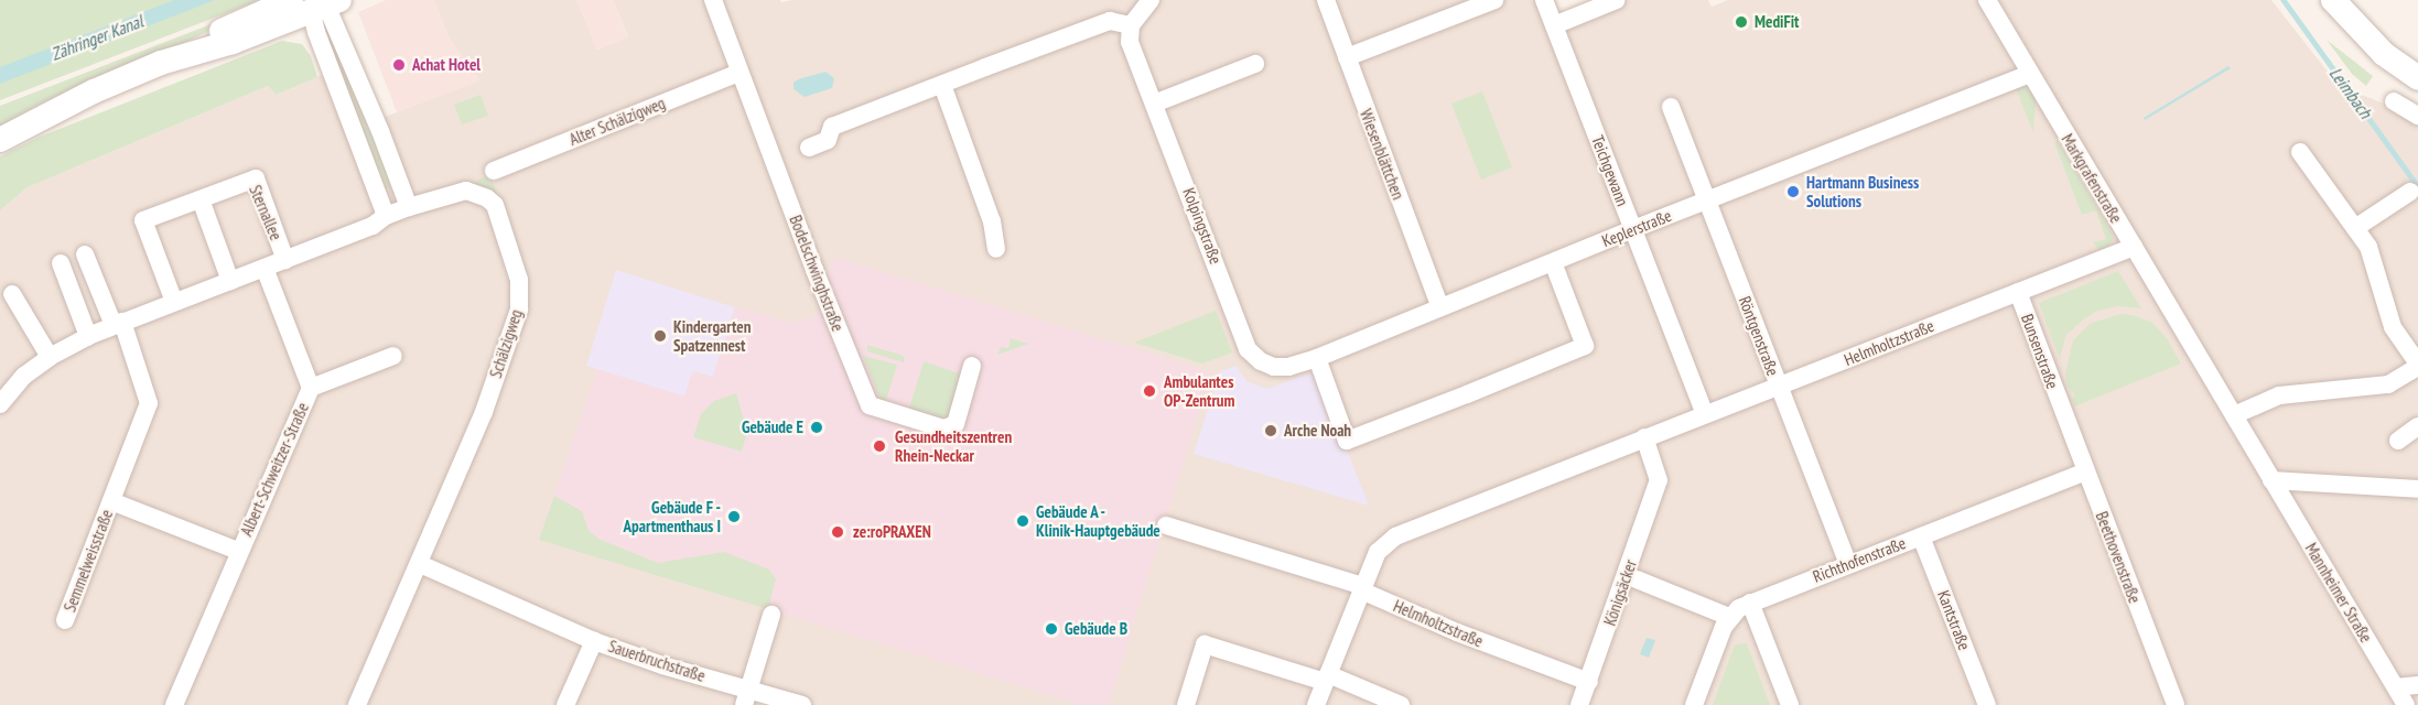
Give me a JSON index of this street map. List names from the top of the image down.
{
  "streets": {
    "street": [
      "Alter Schälzigweg",
      "Wiesenblättchen",
      "Teichgewann",
      "Markgrafenstraße",
      "Sternallee",
      "Kolpingstraße",
      "Keplerstraße",
      "Bodelschwinghstraße",
      "Röntgenstraße",
      "Helmholtzstraße",
      "Schälzigweg",
      "Bunsenstraße",
      "Albert-Schweitzer-Straße",
      "Beethovenstraße",
      "Richthofenstraße",
      "Semmelweisstraße",
      "Königsäcker",
      "Mannheimer Straße",
      "Kantstraße",
      "Sauerbruchstraße"
    ]
  },
  "crossings": [
    ["Alter Schälzigweg", "Bodelschwinghstraße"],
    ["Wiesenblättchen", "Keplerstraße"],
    ["Teichgewann", "Keplerstraße"],
    ["Teichgewann", "Helmholtzstraße"],
    ["Markgrafenstraße", "Keplerstraße"],
    ["Markgrafenstraße", "Helmholtzstraße"],
    ["Markgrafenstraße", "Mannheimer Straße"],
    ["Sternallee", "Schälzigweg"],
    ["Sternallee", "Albert-Schweitzer-Straße"],
    ["Sternallee", "Semmelweisstraße"],
    ["Kolpingstraße", "Keplerstraße"],
    ["Keplerstraße", "Röntgenstraße"],
    ["Röntgenstraße", "Helmholtzstraße"],
    ["Röntgenstraße", "Richthofenstraße"],
    ["Helmholtzstraße", "Bunsenstraße"],
    ["Helmholtzstraße", "Königsäcker"],
    ["Bunsenstraße", "Beethovenstraße"],
    ["Albert-Schweitzer-Straße", "Semmelweisstraße"],
    ["Beethovenstraße", "Richthofenstraße"],
    ["Richthofenstraße", "Kantstraße"]
  ],
  "water": ["Zähringer Kanal", "Leimbach"],
  "places": [
    "MediFit",
    "Achat Hotel",
    "Hartmann Business Solutions",
    "Kindergarten Spatzennest",
    "Ambulantes OP-Zentrum",
    "Gebäude E",
    "Arche Noah",
    "Gesundheitszentren Rhein-Neckar",
    "Gebäude F - Apartmenthaus I",
    "Gebäude A - Klinik-Hauptgebäude",
    "ze:roPRAXEN",
    "Gebäude B"
  ]
}
